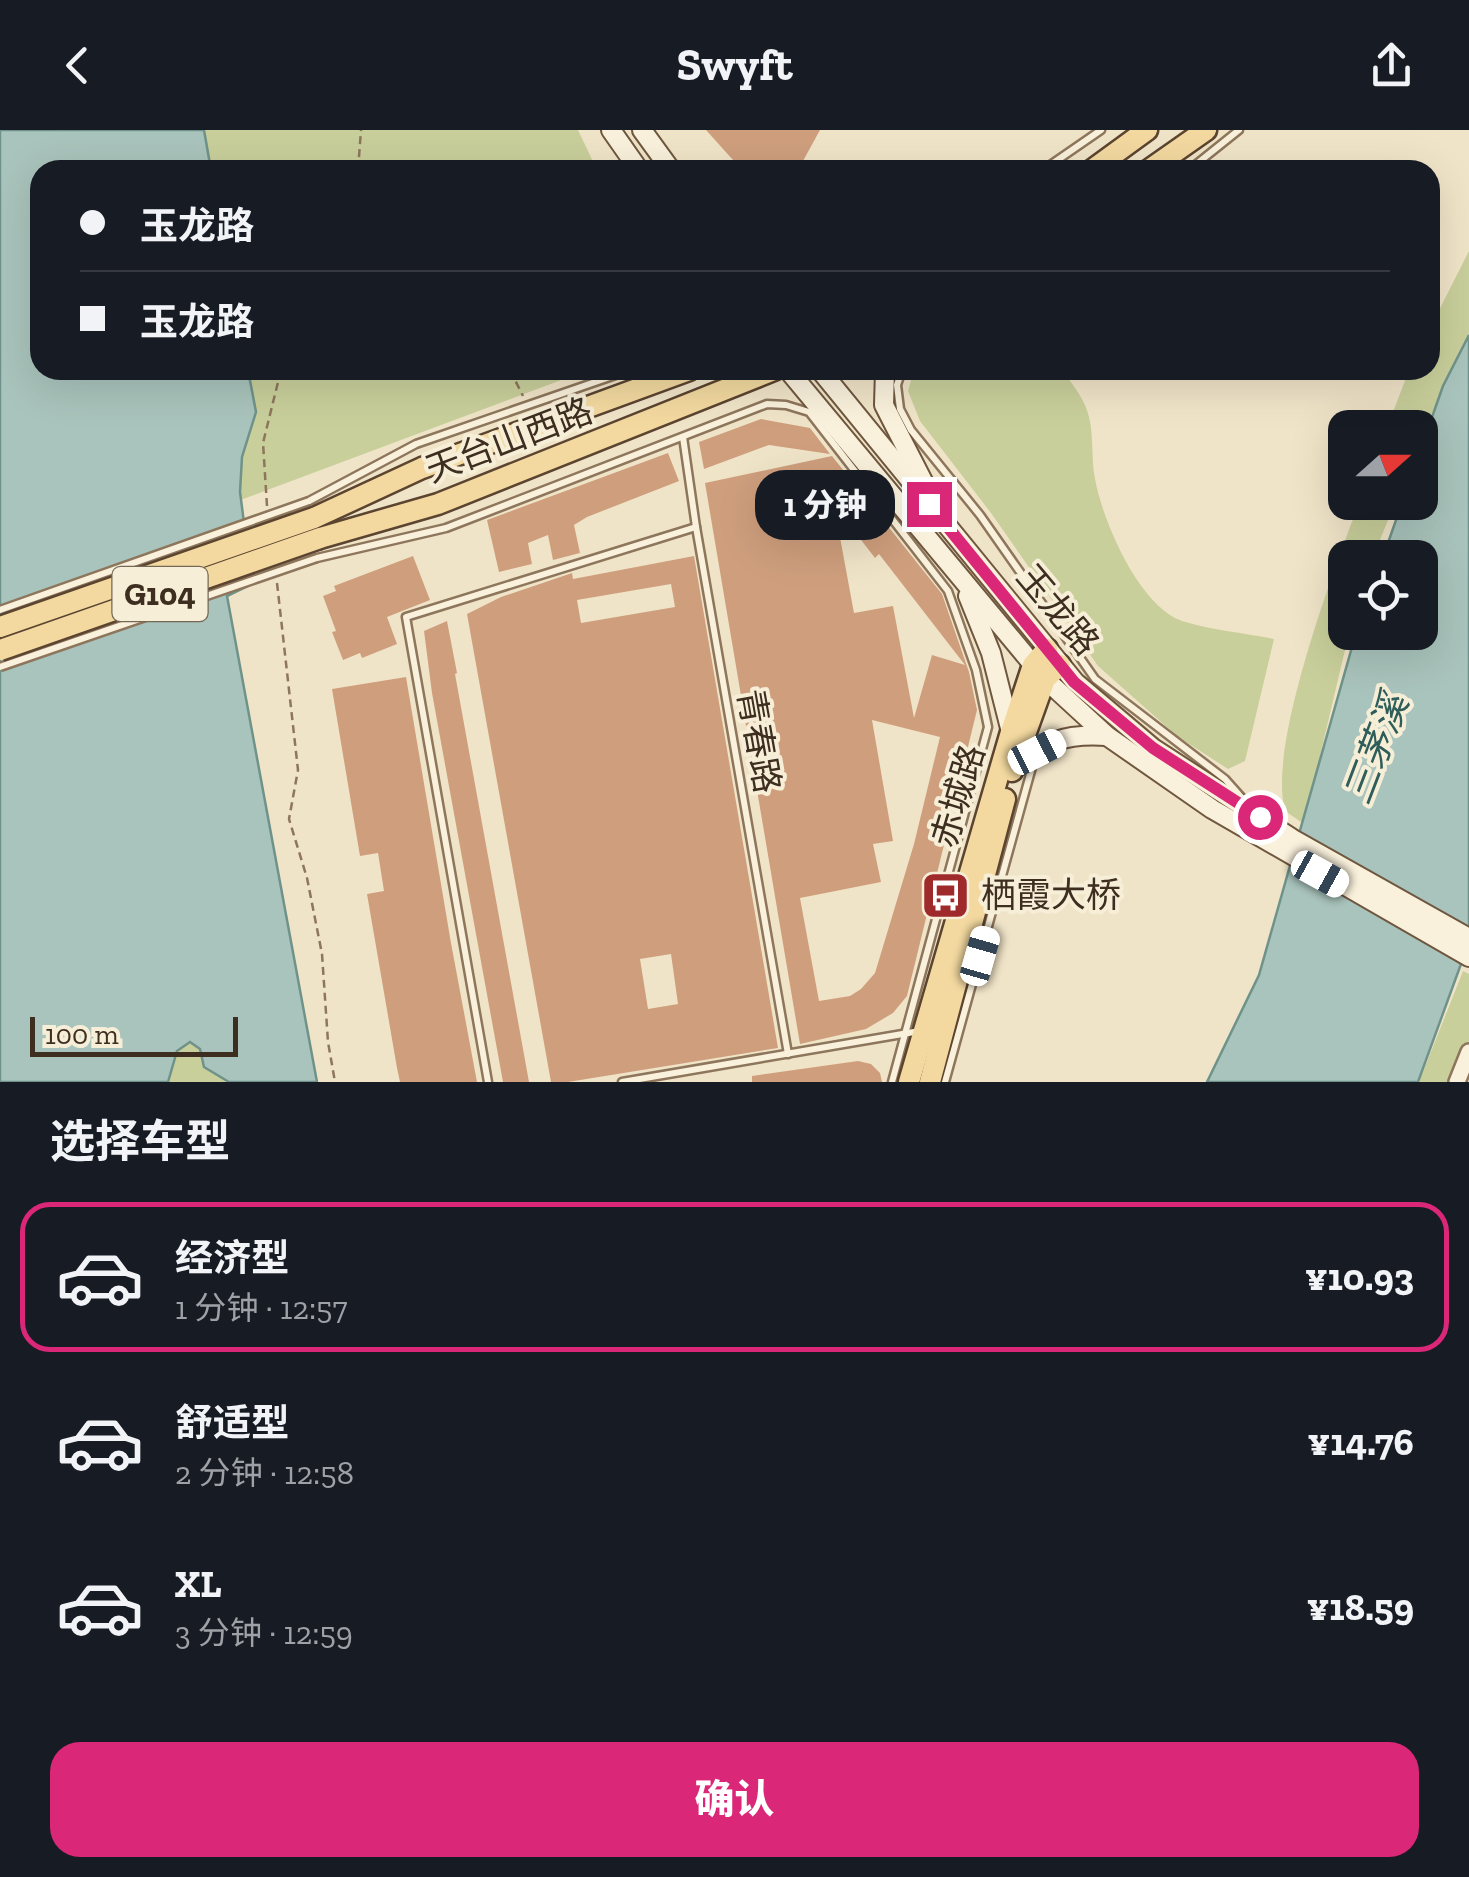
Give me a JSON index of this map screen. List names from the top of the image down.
{
  "streets": {
    "main road": [
      "天台山西路",
      "G104",
      "玉龙路",
      "赤城路"
    ],
    "lane": ["青春路"]
  },
  "crossings": [
    ["天台山西路", "G104"],
    ["玉龙路", "赤城路"]
  ],
  "water": ["三茅溪"],
  "places": {
    "bus stop": ["栖霞大桥"]
  },
  "scale_bar": "100 m",
  "north": "right",
  "page": {
    "header": "Swyft",
    "banner": ["玉龙路", "玉龙路"],
    "bubble": "1 分钟",
    "scale": "100 m",
    "heading": "选择车型",
    "list": [
      {
        "name": "经济型",
        "note": "1 分钟 · 12:57",
        "value": "¥10.93"
      },
      {
        "name": "舒适型",
        "note": "2 分钟 · 12:58",
        "value": "¥14.76"
      },
      {
        "name": "XL",
        "note": "3 分钟 · 12:59",
        "value": "¥18.59"
      }
    ],
    "buttons": "确认"
  }
}
